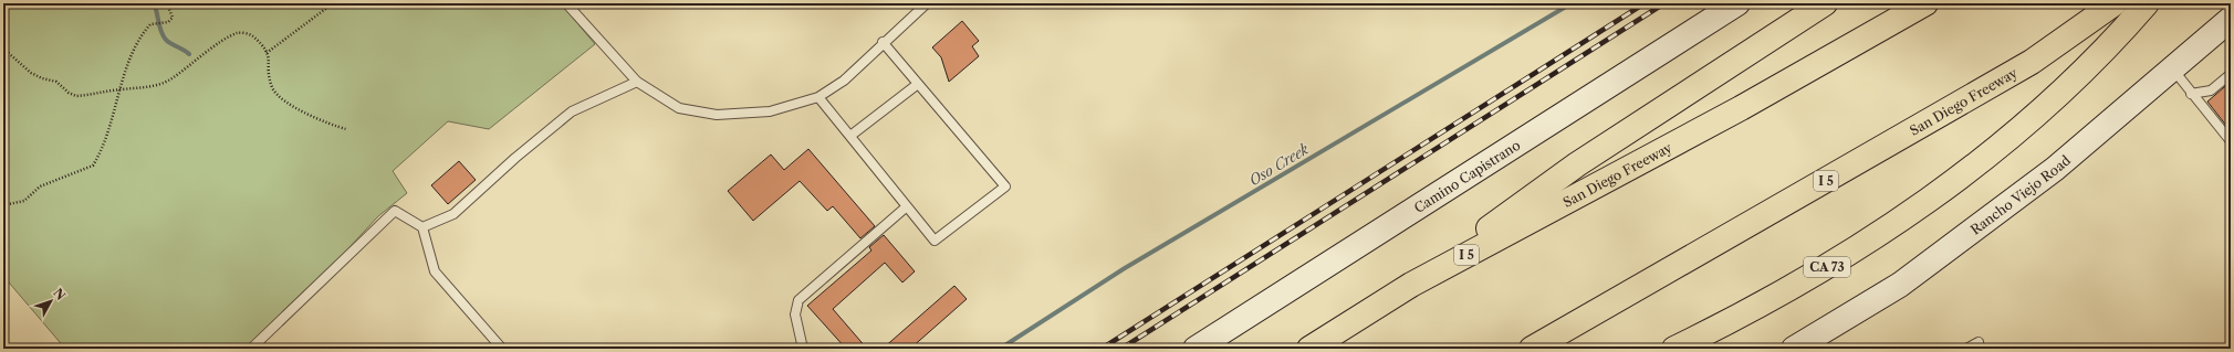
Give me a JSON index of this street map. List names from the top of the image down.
{
  "streets": {
    "highway": ["San Diego Freeway", "I 5", "CA 73"],
    "street": ["Camino Capistrano", "Rancho Viejo Road"]
  },
  "water": ["Oso Creek"],
  "north": "top right"
}
